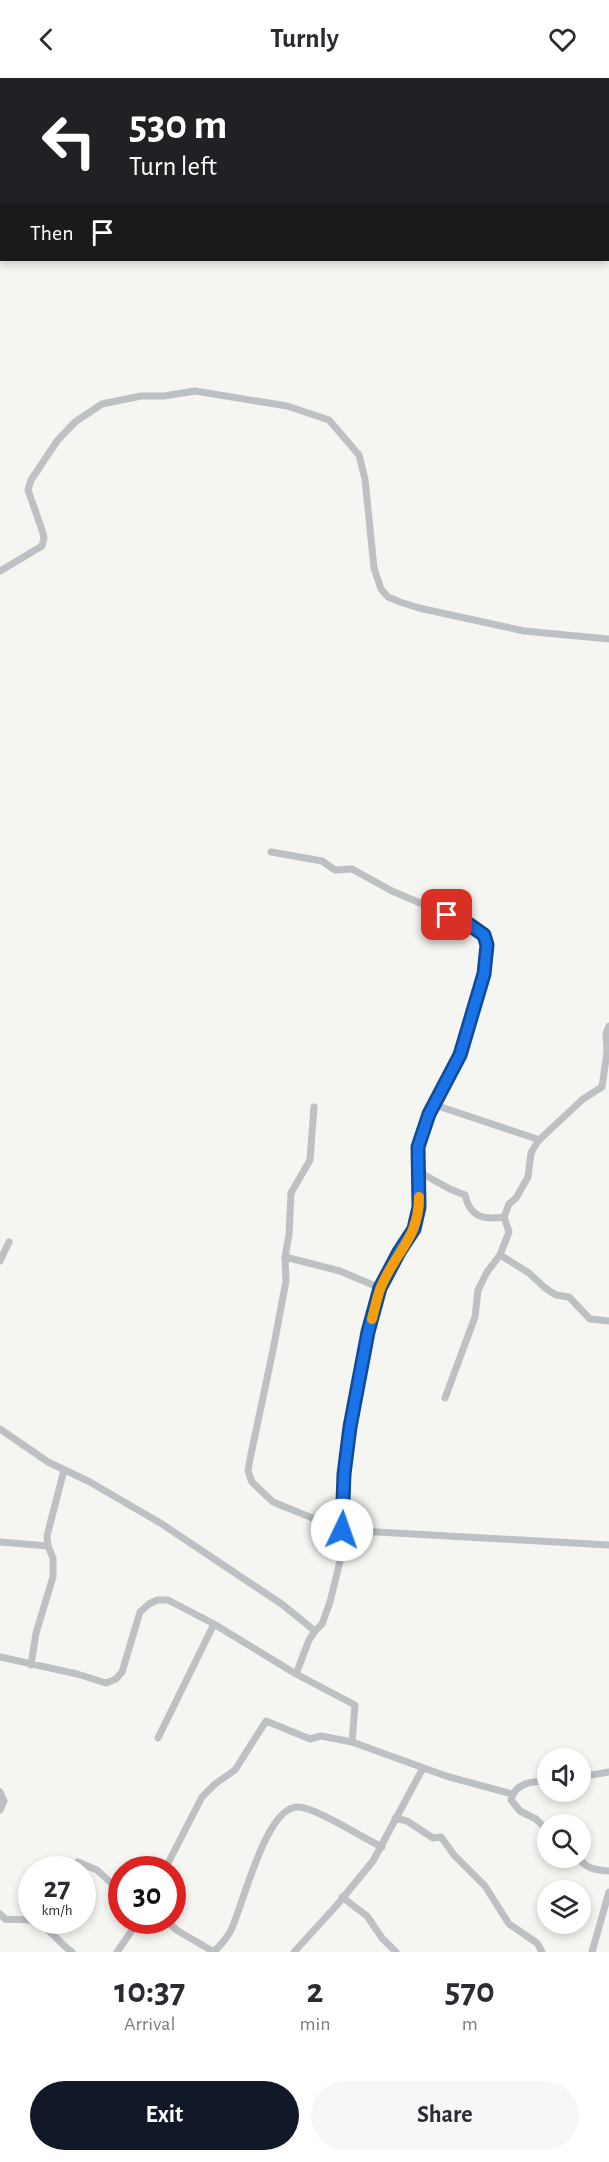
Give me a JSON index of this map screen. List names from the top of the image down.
{
  "page": {
    "header": "Turnly",
    "turn": ["530 m", "Turn left"],
    "then": "Then",
    "speed": "27 km/h",
    "limit": "30",
    "eta": [
      "10:37",
      "Arrival",
      "2",
      "min",
      "570",
      "m"
    ],
    "buttons": ["Exit", "Share"]
  }
}
